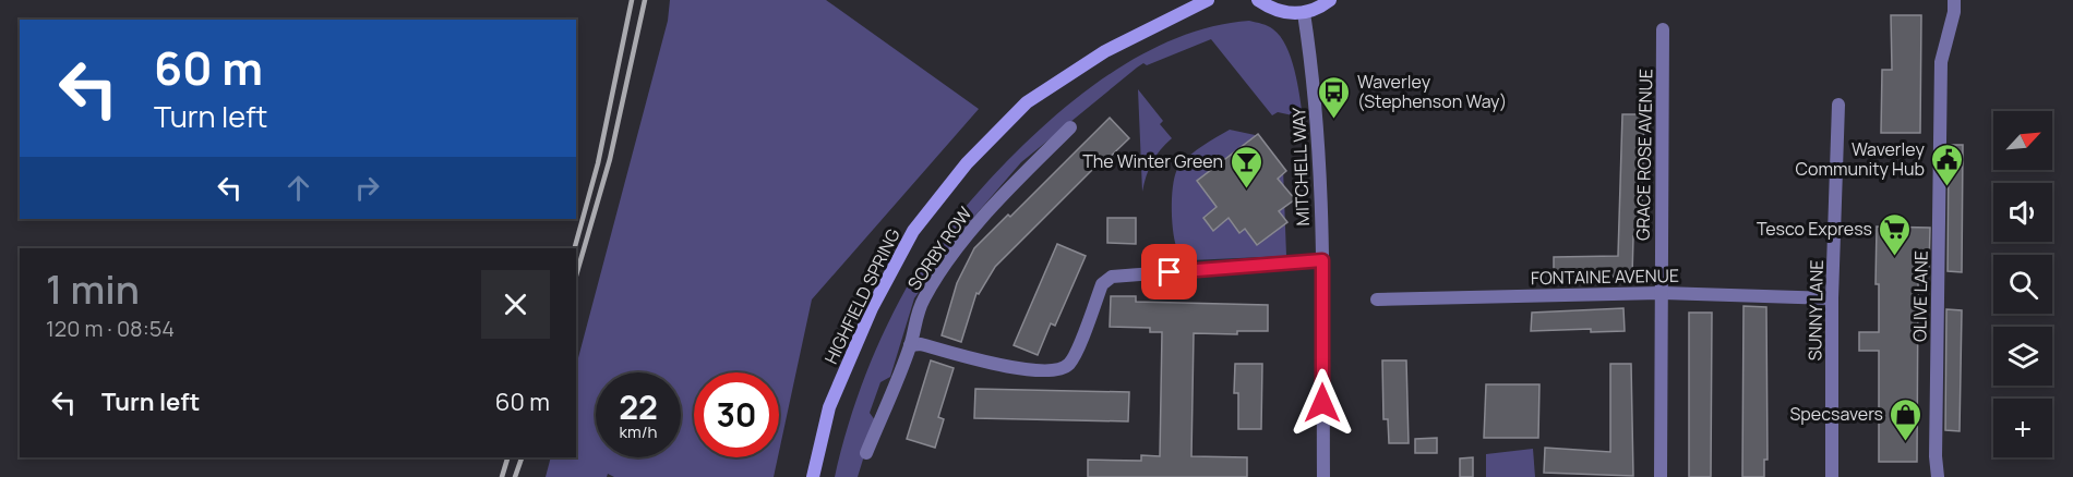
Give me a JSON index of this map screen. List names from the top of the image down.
{
  "streets": {
    "main road": ["HIGHFIELD SPRING"],
    "street": [
      "GRACE ROSE AVENUE",
      "MITCHELL WAY",
      "SORBY ROW",
      "FONTAINE AVENUE",
      "OLIVE LANE",
      "SUNNY LANE"
    ]
  },
  "crossings": [
    ["GRACE ROSE AVENUE", "FONTAINE AVENUE"],
    ["FONTAINE AVENUE", "SUNNY LANE"]
  ],
  "places": {
    "bus stop": ["Waverley (Stephenson Way)"],
    "public building": ["Waverley Community Hub"],
    "bar": ["The Winter Green"],
    "supermarket": ["Tesco Express"],
    "shop": ["Specsavers"]
  },
  "north": "top right",
  "page": {
    "turn": ["60 m", "Turn left"],
    "map_buttons": "+",
    "heading": ["1 min", "120 m · 08:54"],
    "list": [
      {
        "name": "Turn left",
        "value": "60 m"
      }
    ],
    "speed": "22 km/h",
    "limit": "30"
  }
}
